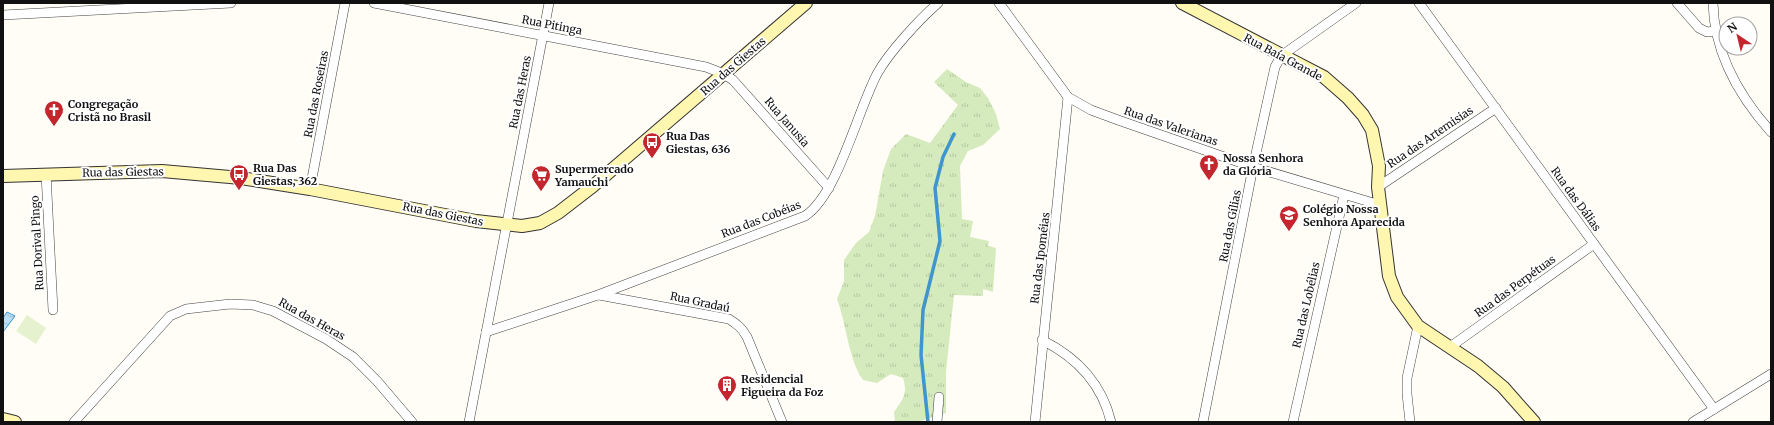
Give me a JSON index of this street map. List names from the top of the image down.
{
  "streets": {
    "main road": ["Rua Baía Grande", "Rua das Giestas"],
    "street": [
      "Rua Pitinga",
      "Rua das Heras",
      "Rua das Roseiras",
      "Rua Janusia",
      "Rua das Valerianas",
      "Rua das Artemisias",
      "Rua das Dálias",
      "Rua das Cobéias",
      "Rua das Gílias",
      "Rua Dorival Pingo",
      "Rua das Ipoméias",
      "Rua das Perpétuas",
      "Rua Gradaú",
      "Rua das Lobélias"
    ]
  },
  "crossings": [
    ["Rua Pitinga", "Rua das Giestas"],
    ["Rua Pitinga", "Rua das Heras"],
    ["Rua Pitinga", "Rua Janusia"],
    ["Rua Baía Grande", "Rua das Valerianas"],
    ["Rua Baía Grande", "Rua das Artemisias"],
    ["Rua Baía Grande", "Rua das Gílias"],
    ["Rua Baía Grande", "Rua das Perpétuas"],
    ["Rua das Giestas", "Rua das Heras"],
    ["Rua das Giestas", "Rua das Roseiras"],
    ["Rua das Giestas", "Rua Janusia"],
    ["Rua das Giestas", "Rua Dorival Pingo"],
    ["Rua das Heras", "Rua das Cobéias"],
    ["Rua Janusia", "Rua das Cobéias"],
    ["Rua das Valerianas", "Rua das Gílias"],
    ["Rua das Valerianas", "Rua das Ipoméias"],
    ["Rua das Valerianas", "Rua das Lobélias"],
    ["Rua das Artemisias", "Rua das Dálias"],
    ["Rua das Dálias", "Rua das Perpétuas"],
    ["Rua das Cobéias", "Rua Gradaú"]
  ],
  "places": {
    "church": ["Congregação Cristã no Brasil", "Nossa Senhora da Glória"],
    "bus stop": ["Rua Das Giestas, 636", "Rua Das Giestas, 362"],
    "supermarket": ["Supermercado Yamauchi"],
    "school or university": ["Colégio Nossa Senhora Aparecida"],
    "building": ["Residencial Figueira da Foz"]
  },
  "north": "top left"
}
